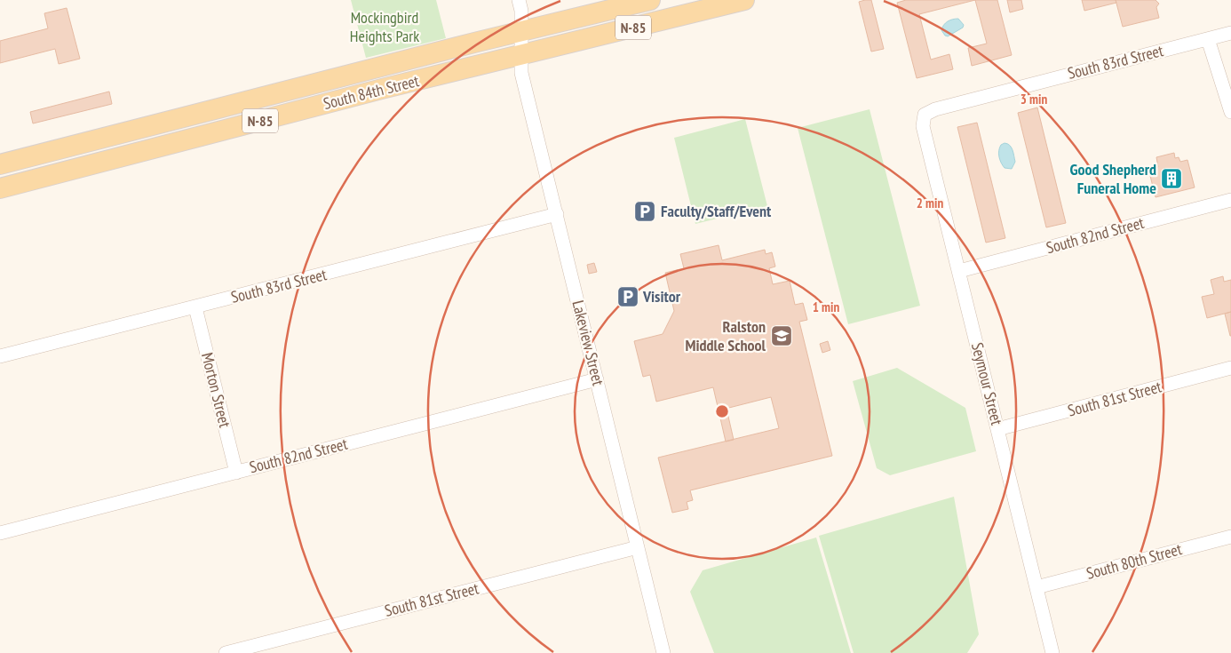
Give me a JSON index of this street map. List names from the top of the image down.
{
  "streets": {
    "main road": ["N-85", "South 84th Street"],
    "street": [
      "South 83rd Street",
      "South 82nd Street",
      "Lakeview Street",
      "Seymour Street",
      "Morton Street",
      "South 81st Street",
      "South 80th Street"
    ]
  },
  "crossings": [
    ["South 83rd Street", "Lakeview Street"],
    ["South 83rd Street", "Seymour Street"],
    ["South 83rd Street", "Morton Street"],
    ["South 84th Street", "Lakeview Street"],
    ["South 82nd Street", "Lakeview Street"],
    ["South 82nd Street", "Seymour Street"],
    ["South 82nd Street", "Morton Street"],
    ["Lakeview Street", "South 81st Street"],
    ["Seymour Street", "South 81st Street"],
    ["Seymour Street", "South 80th Street"]
  ],
  "parks": ["Mockingbird Heights Park"],
  "places": {
    "building": ["Good Shepherd Funeral Home"],
    "parking": ["Faculty/Staff/Event", "Visitor"],
    "school or university": ["Ralston Middle School"]
  },
  "rings": ["3 min", "2 min", "1 min"]
}
